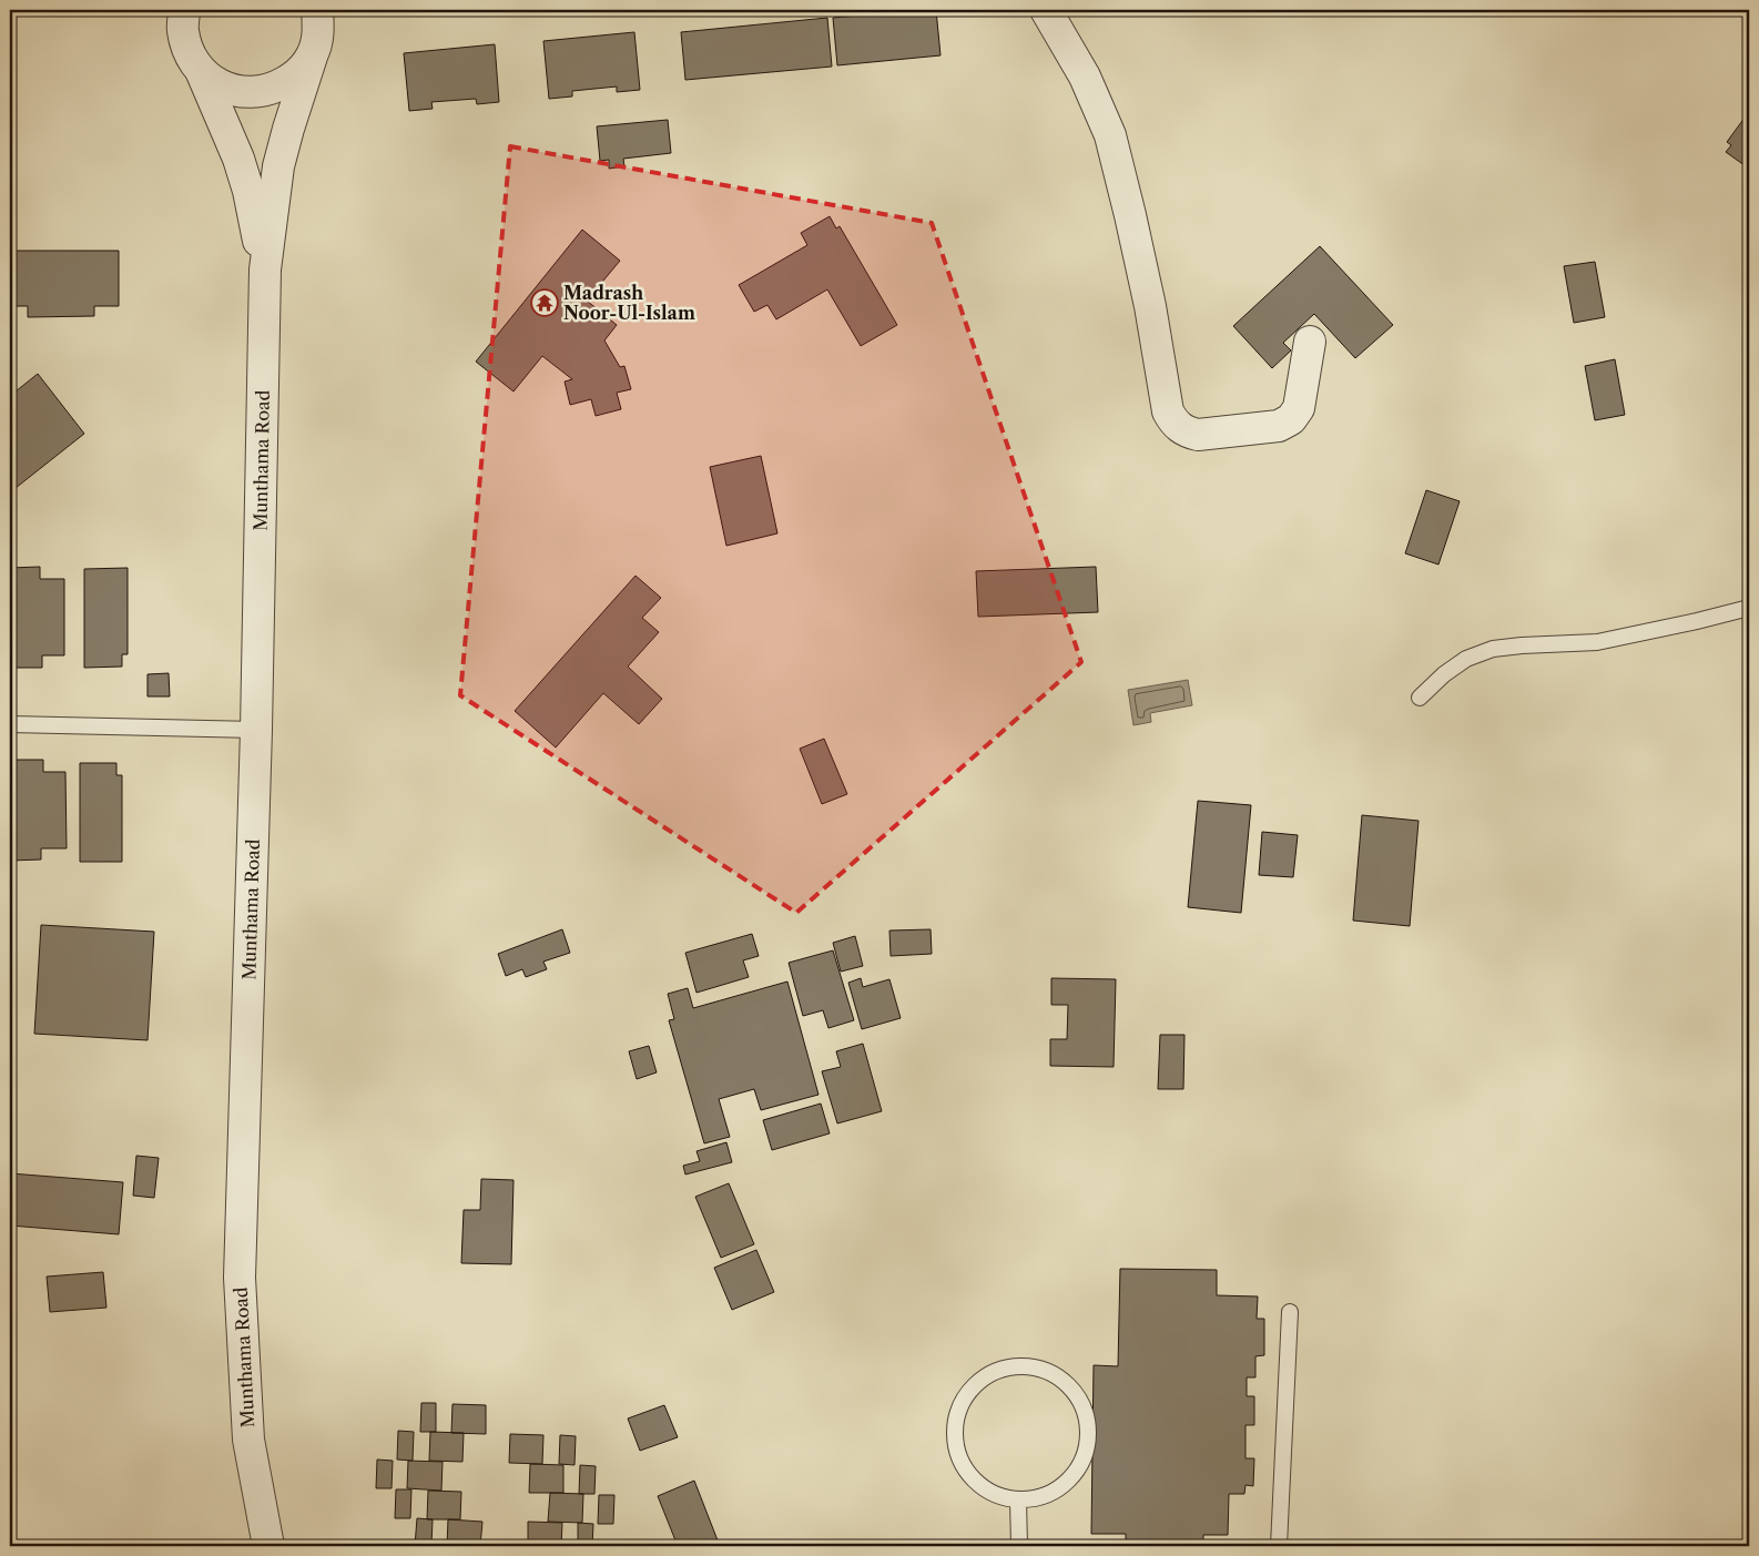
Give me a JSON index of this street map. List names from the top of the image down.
{
  "streets": {
    "street": ["Munthama Road"]
  },
  "places": {
    "temple": ["Madrash Noor-Ul-Islam"]
  }
}
